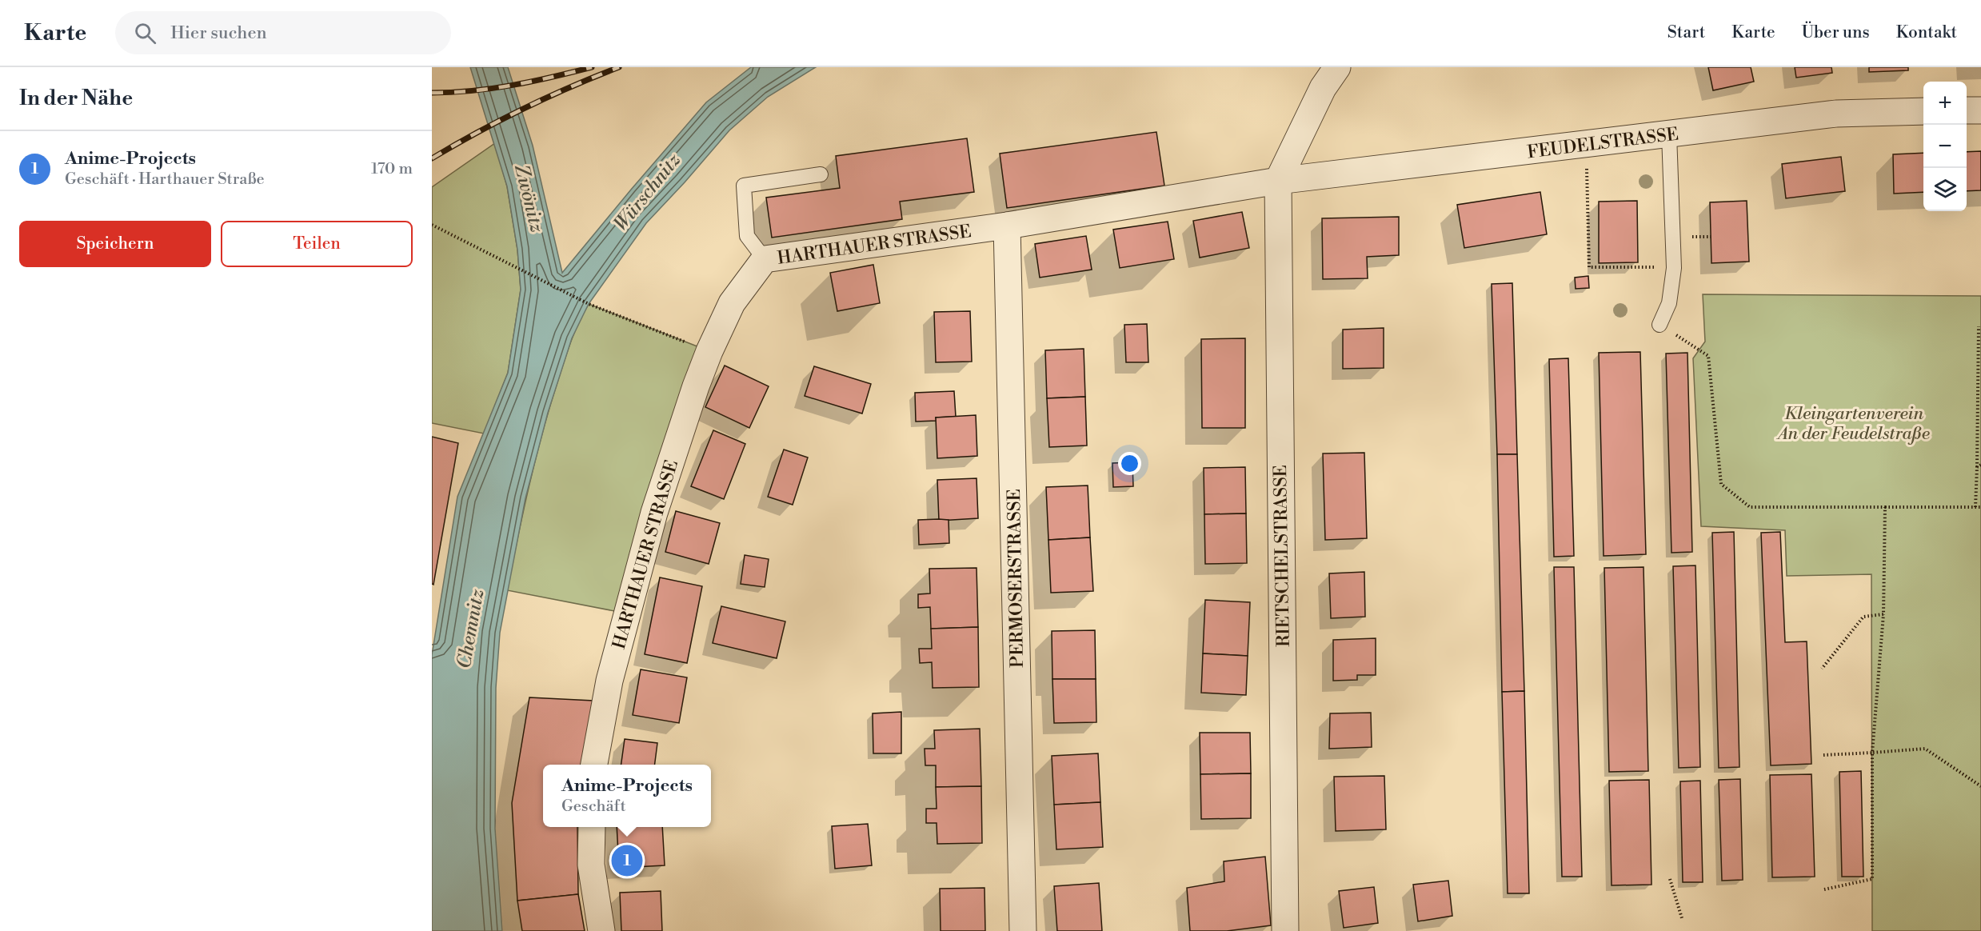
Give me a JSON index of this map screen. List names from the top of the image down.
{
  "streets": {
    "street": [
      "FEUDELSTRASSE",
      "HARTHAUER STRASSE",
      "RIETSCHELSTRASSE",
      "PERMOSERSTRASSE"
    ]
  },
  "crossings": [
    ["FEUDELSTRASSE", "HARTHAUER STRASSE"],
    ["FEUDELSTRASSE", "RIETSCHELSTRASSE"],
    ["HARTHAUER STRASSE", "RIETSCHELSTRASSE"],
    ["HARTHAUER STRASSE", "PERMOSERSTRASSE"]
  ],
  "water": ["Würschnitz", "Zwönitz", "Chemnitz"],
  "parks": ["Kleingartenverein An der Feudelstraße"],
  "page": {
    "header": "Karte",
    "search": "Hier suchen",
    "nav": [
      "Start",
      "Karte",
      "Über uns",
      "Kontakt"
    ],
    "heading": "In der Nähe",
    "map_buttons": ["+", "−"],
    "list": [
      {
        "mark": "1",
        "name": "Anime-Projects",
        "note": "Geschäft · Harthauer Straße",
        "value": "170 m"
      }
    ],
    "buttons": ["Speichern", "Teilen"],
    "popup": ["Anime-Projects", "Geschäft"],
    "pins": "1"
  }
}
